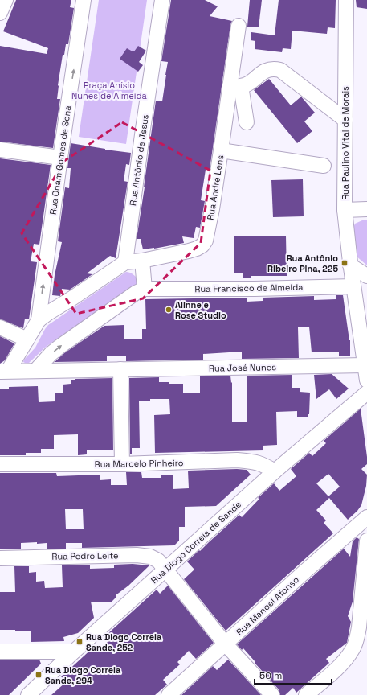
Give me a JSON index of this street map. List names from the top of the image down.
{
  "streets": {
    "street": [
      "Rua Paulino Vital de Morais",
      "Rua Onam Gomes de Sena",
      "Rua Antônio de Jesus",
      "Rua André Lens",
      "Rua Francisco de Almeida",
      "Rua José Nunes",
      "Rua Marcelo Pinheiro",
      "Rua Diogo Correia de Sande",
      "Rua Pedro Leite",
      "Rua Manoel Afonso"
    ]
  },
  "crossings": [
    ["Rua Paulino Vital de Morais", "Rua Francisco de Almeida"],
    ["Rua Paulino Vital de Morais", "Rua José Nunes"],
    ["Rua Francisco de Almeida", "Rua José Nunes"],
    ["Rua Marcelo Pinheiro", "Rua Diogo Correia de Sande"],
    ["Rua Diogo Correia de Sande", "Rua Pedro Leite"],
    ["Rua Pedro Leite", "Rua Manoel Afonso"]
  ],
  "one_way": ["Rua Onam Gomes de Sena"],
  "parks": ["Praça Anísio Nunes de Almeida"],
  "places": {
    "transit": ["Rua Antônio Ribeiro Pina, 225", "Rua Diogo Correia Sande, 252", "Rua Diogo Correia Sande, 294"],
    "other": ["Alinne e Rose Studio"]
  },
  "scale_bar": "50 m"
}
